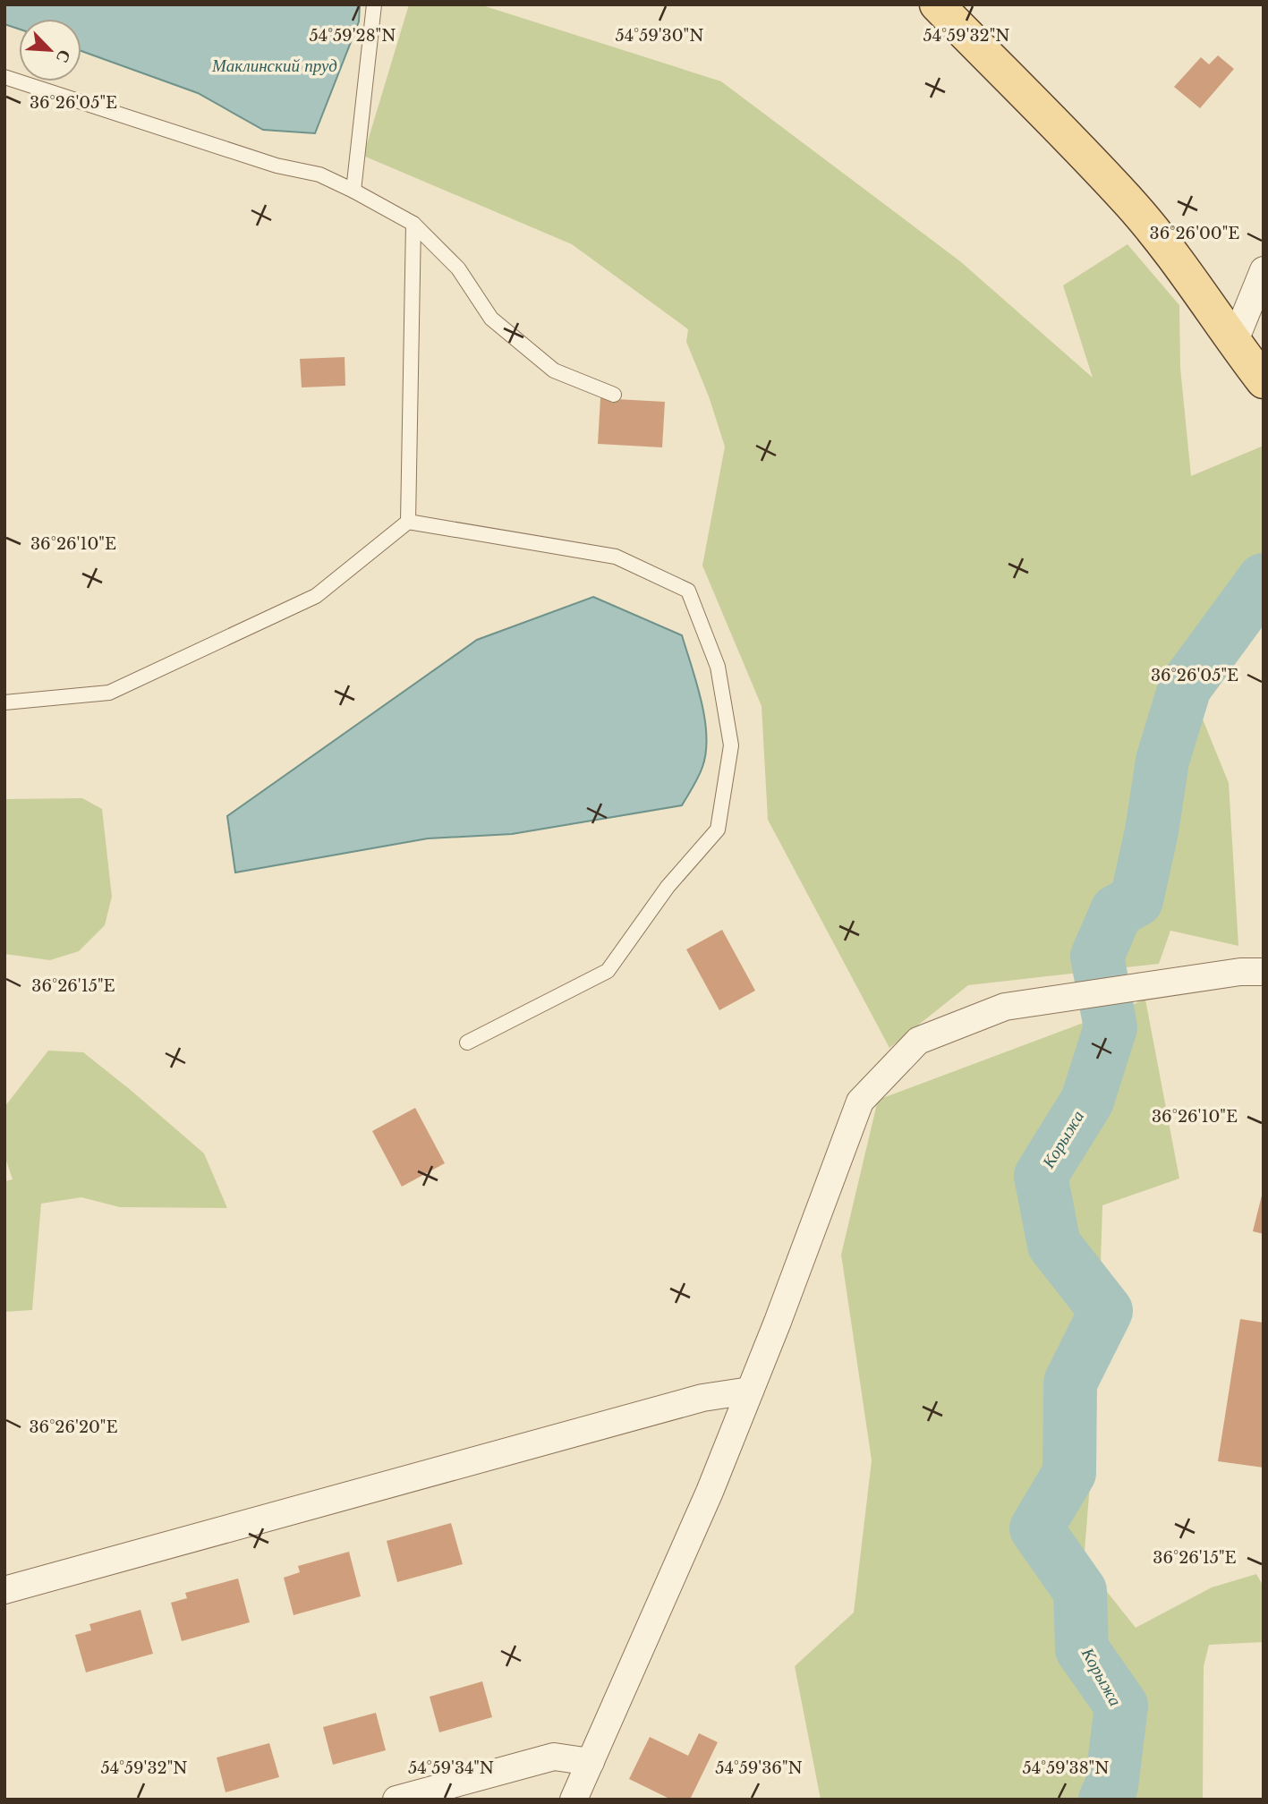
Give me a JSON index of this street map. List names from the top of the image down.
{
  "water": ["Маклинский пруд", "Корыжа"],
  "north": "bottom right",
  "coordinates": [
    "54°59'28\"N",
    "54°59'30\"N",
    "54°59'32\"N",
    "36°26'05\"E",
    "36°26'00\"E",
    "36°26'10\"E",
    "36°26'15\"E",
    "36°26'20\"E",
    "54°59'34\"N",
    "54°59'36\"N",
    "54°59'38\"N"
  ]
}
